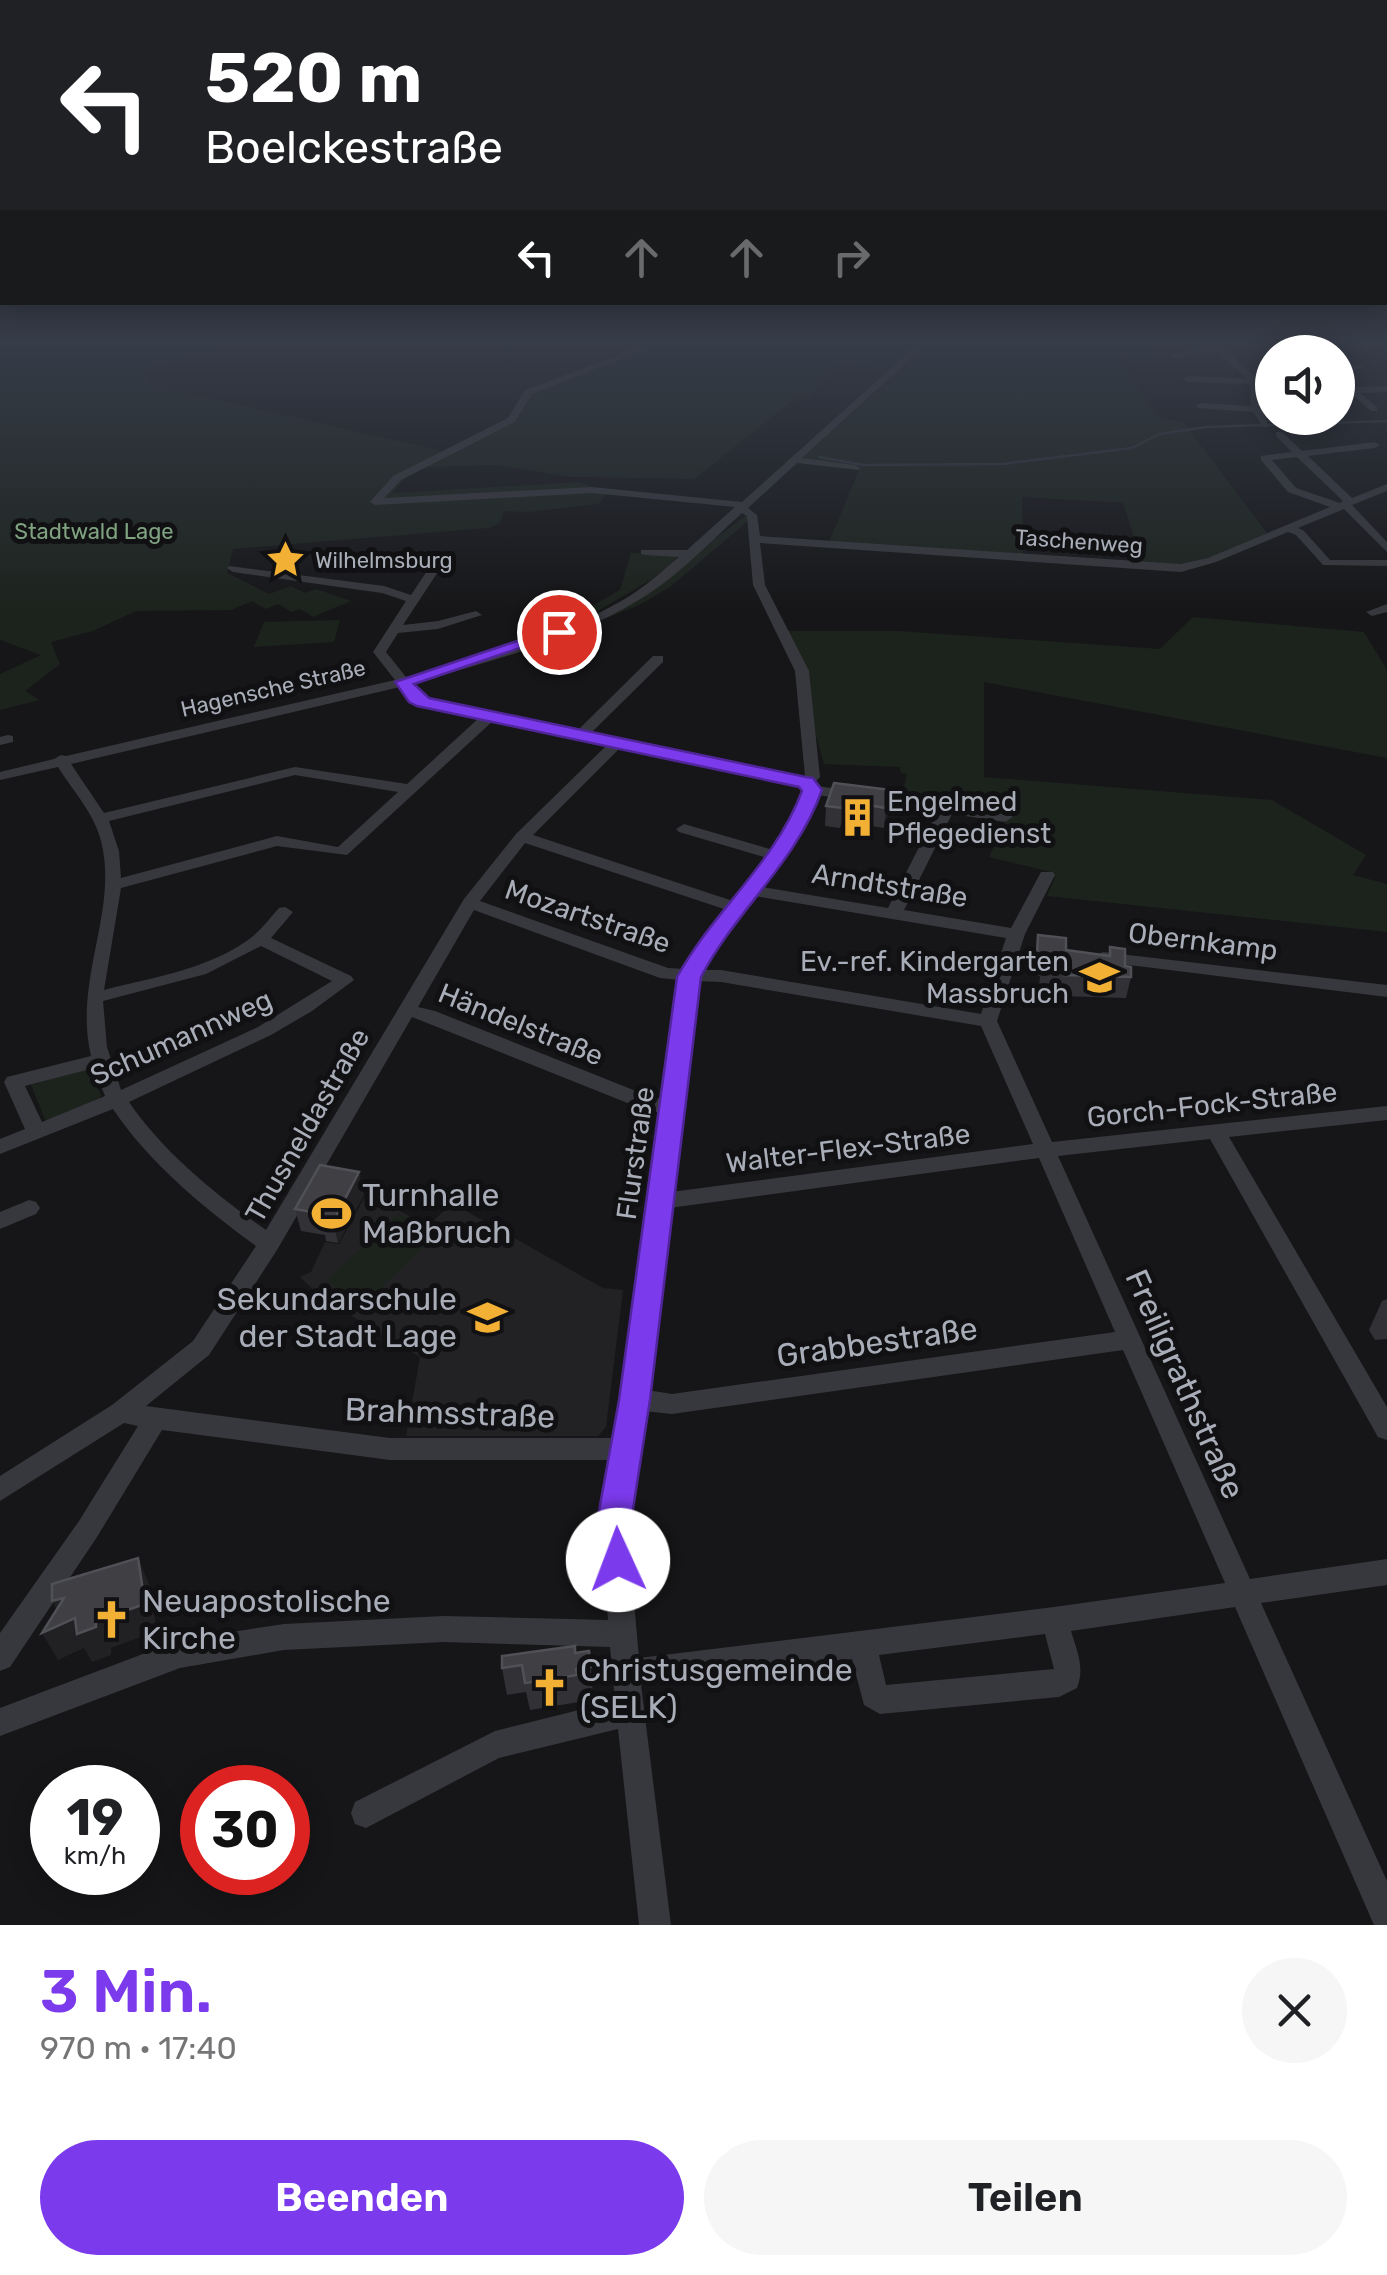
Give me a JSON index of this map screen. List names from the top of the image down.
{
  "streets": {
    "street": [
      "Taschenweg",
      "Hagensche Straße",
      "Arndtstraße",
      "Mozartstraße",
      "Obernkamp",
      "Händelstraße",
      "Schumannweg",
      "Gorch-Fock-Straße",
      "Thusneldastraße",
      "Walter-Flex-Straße",
      "Flurstraße",
      "Grabbestraße",
      "Freiligrathstraße",
      "Brahmsstraße"
    ]
  },
  "crossings": [
    ["Taschenweg", "Flurstraße"],
    ["Hagensche Straße", "Flurstraße"],
    ["Arndtstraße", "Thusneldastraße"],
    ["Arndtstraße", "Flurstraße"],
    ["Mozartstraße", "Thusneldastraße"],
    ["Mozartstraße", "Flurstraße"],
    ["Mozartstraße", "Freiligrathstraße"],
    ["Händelstraße", "Thusneldastraße"],
    ["Händelstraße", "Flurstraße"],
    ["Gorch-Fock-Straße", "Walter-Flex-Straße"],
    ["Gorch-Fock-Straße", "Freiligrathstraße"],
    ["Thusneldastraße", "Brahmsstraße"],
    ["Walter-Flex-Straße", "Flurstraße"],
    ["Walter-Flex-Straße", "Freiligrathstraße"],
    ["Flurstraße", "Grabbestraße"],
    ["Flurstraße", "Brahmsstraße"],
    ["Grabbestraße", "Freiligrathstraße"]
  ],
  "parks": ["Stadtwald Lage"],
  "places": {
    "place": ["Wilhelmsburg"],
    "building": ["Engelmed Pflegedienst"],
    "school or university": ["Ev.-ref. Kindergarten Massbruch", "Sekundarschule der Stadt Lage"],
    "sports": ["Turnhalle Maßbruch"],
    "church": ["Neuapostolische Kirche", "Christusgemeinde (SELK)"]
  },
  "page": {
    "turn": ["520 m", "Boelckestraße"],
    "speed": "19 km/h",
    "limit": "30",
    "heading": ["3 Min.", "970 m · 17:40"],
    "buttons": ["Beenden", "Teilen"]
  }
}
